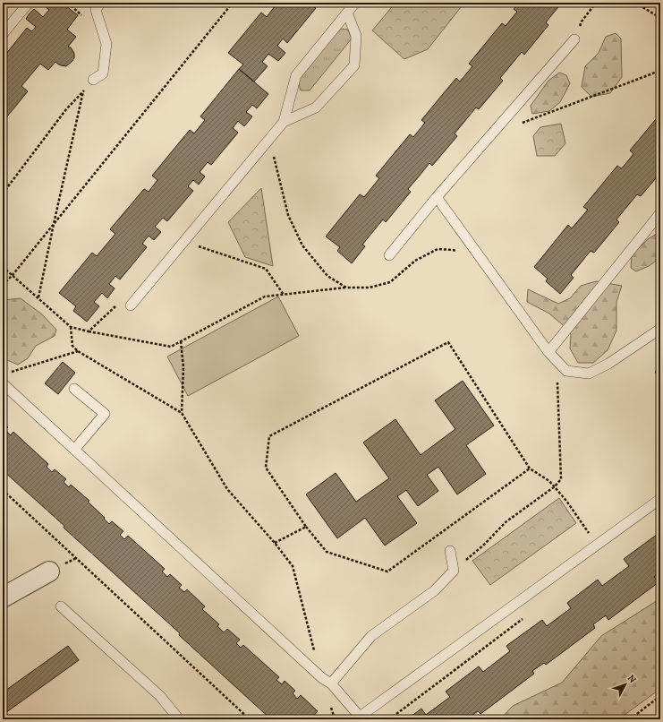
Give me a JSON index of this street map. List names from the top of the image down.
{
  "north": "top right"
}
